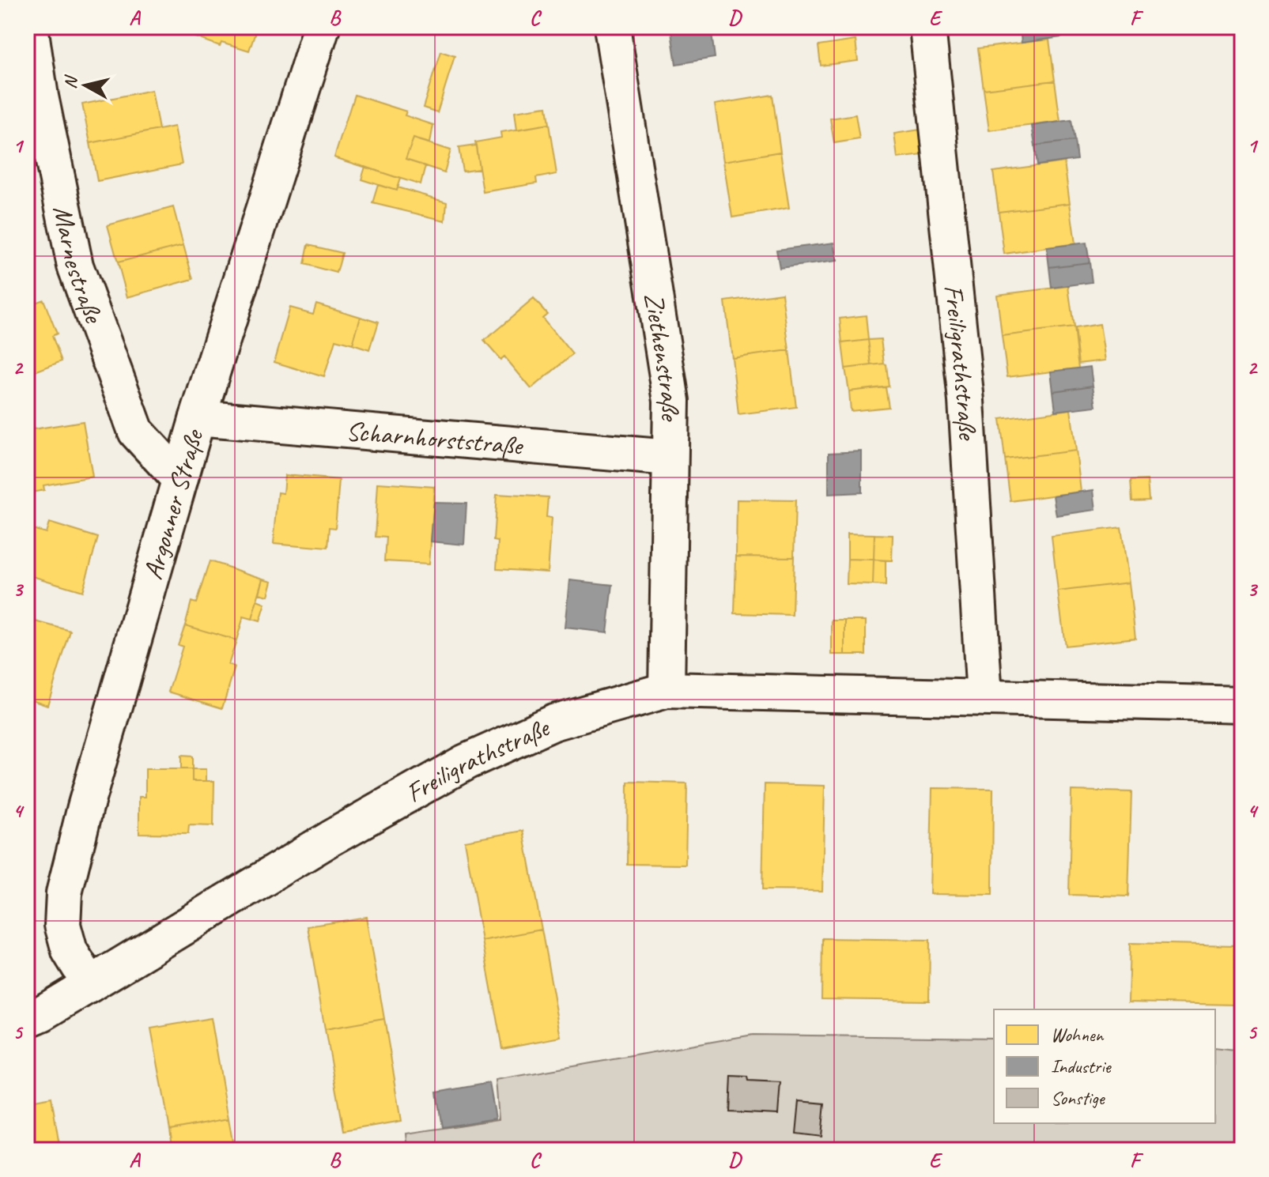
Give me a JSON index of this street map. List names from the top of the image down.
{
  "streets": {
    "street": [
      "Marnestraße",
      "Ziethenstraße",
      "Freiligrathstraße",
      "Scharnhorststraße",
      "Argonner Straße"
    ]
  },
  "crossings": [
    ["Marnestraße", "Argonner Straße"],
    ["Ziethenstraße", "Freiligrathstraße"],
    ["Ziethenstraße", "Scharnhorststraße"],
    ["Freiligrathstraße", "Argonner Straße"],
    ["Scharnhorststraße", "Argonner Straße"]
  ],
  "legend": ["Wohnen", "Industrie", "Sonstige"],
  "north": "left",
  "grid": {
    "columns": [
      "A",
      "B",
      "C",
      "D",
      "E",
      "F"
    ],
    "rows": [
      "1",
      "2",
      "3",
      "4",
      "5"
    ]
  }
}
